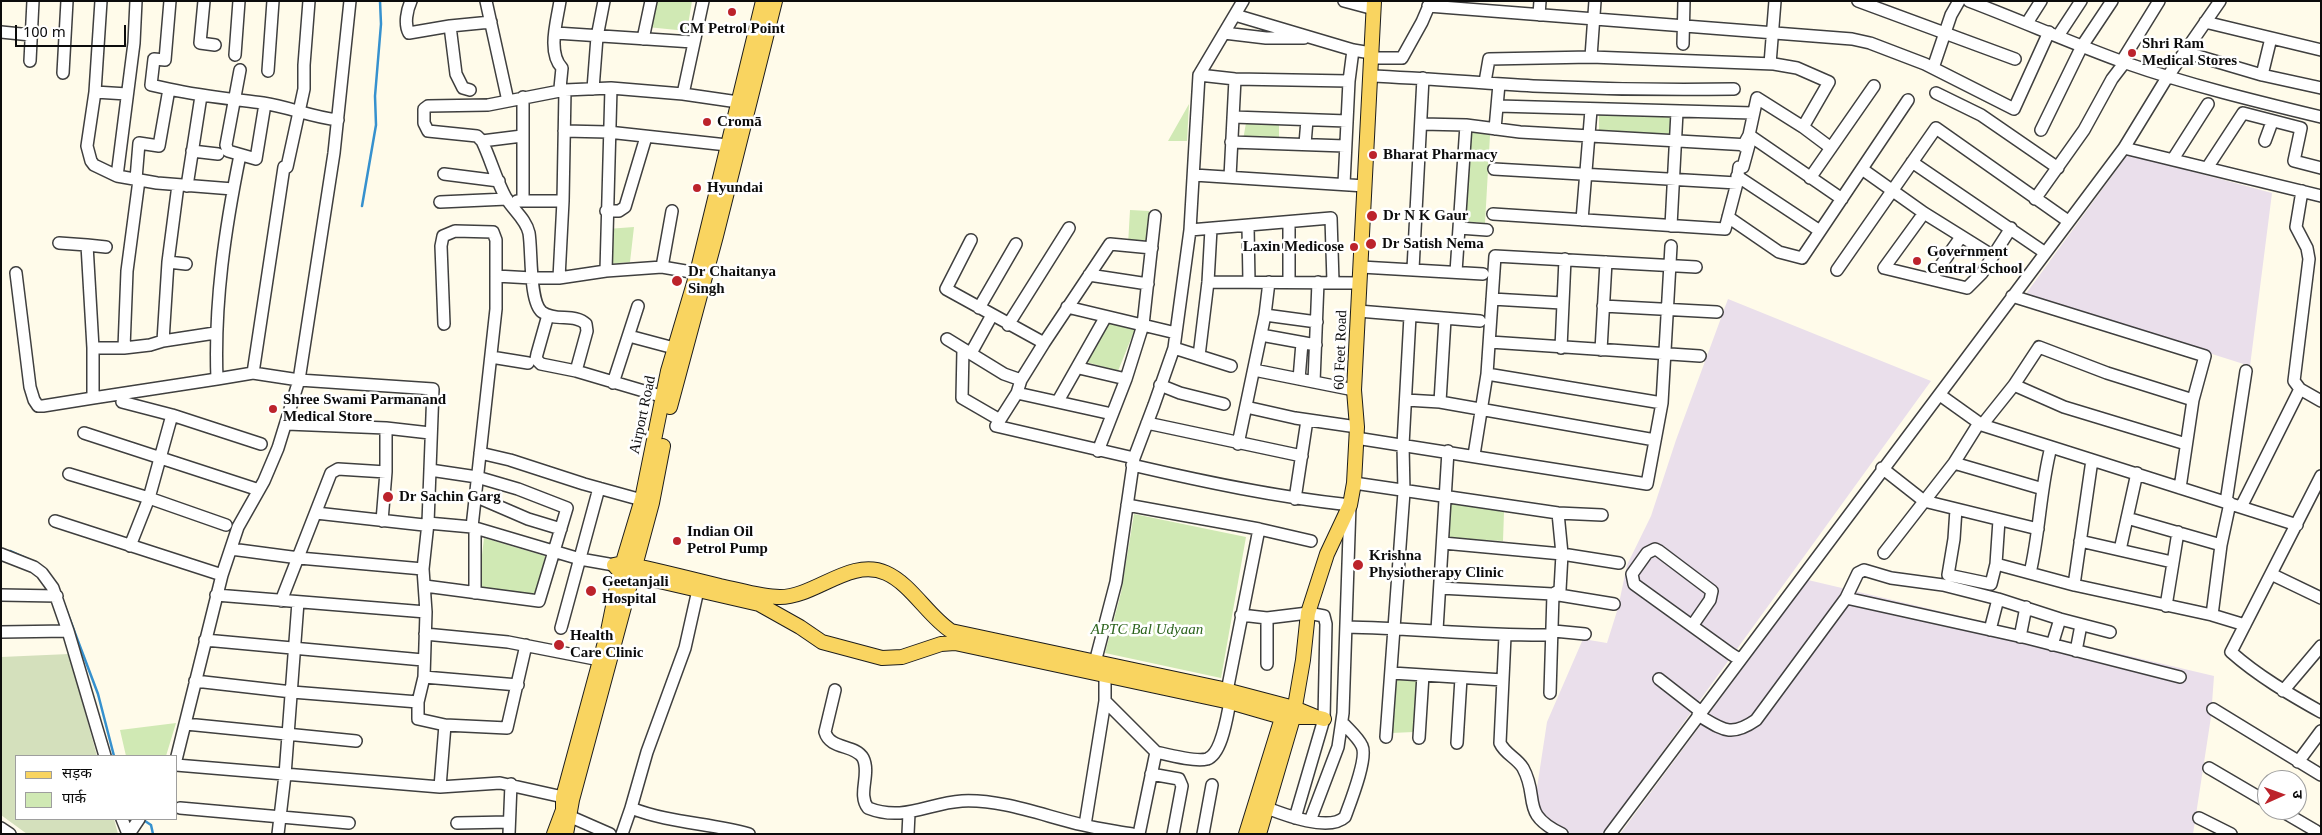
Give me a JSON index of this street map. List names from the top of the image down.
{
  "streets": {
    "main road": ["60 Feet Road", "Airport Road"]
  },
  "parks": ["APTC Bal Udyaan"],
  "places": [
    "CM Petrol Point",
    "Shri Ram Medical Stores",
    "Cromā",
    "Bharat Pharmacy",
    "Hyundai",
    "Dr N K Gaur",
    "Dr Satish Nema",
    "Laxin Medicose",
    "Government Central School",
    "Dr Chaitanya Singh",
    "Shree Swami Parmanand Medical Store",
    "Dr Sachin Garg",
    "Indian Oil Petrol Pump",
    "Krishna Physiotherapy Clinic",
    "Geetanjali Hospital",
    "Health Care Clinic"
  ],
  "legend": ["सड़क", "पार्क"],
  "scale_bar": "100 m",
  "north": "right"
}
